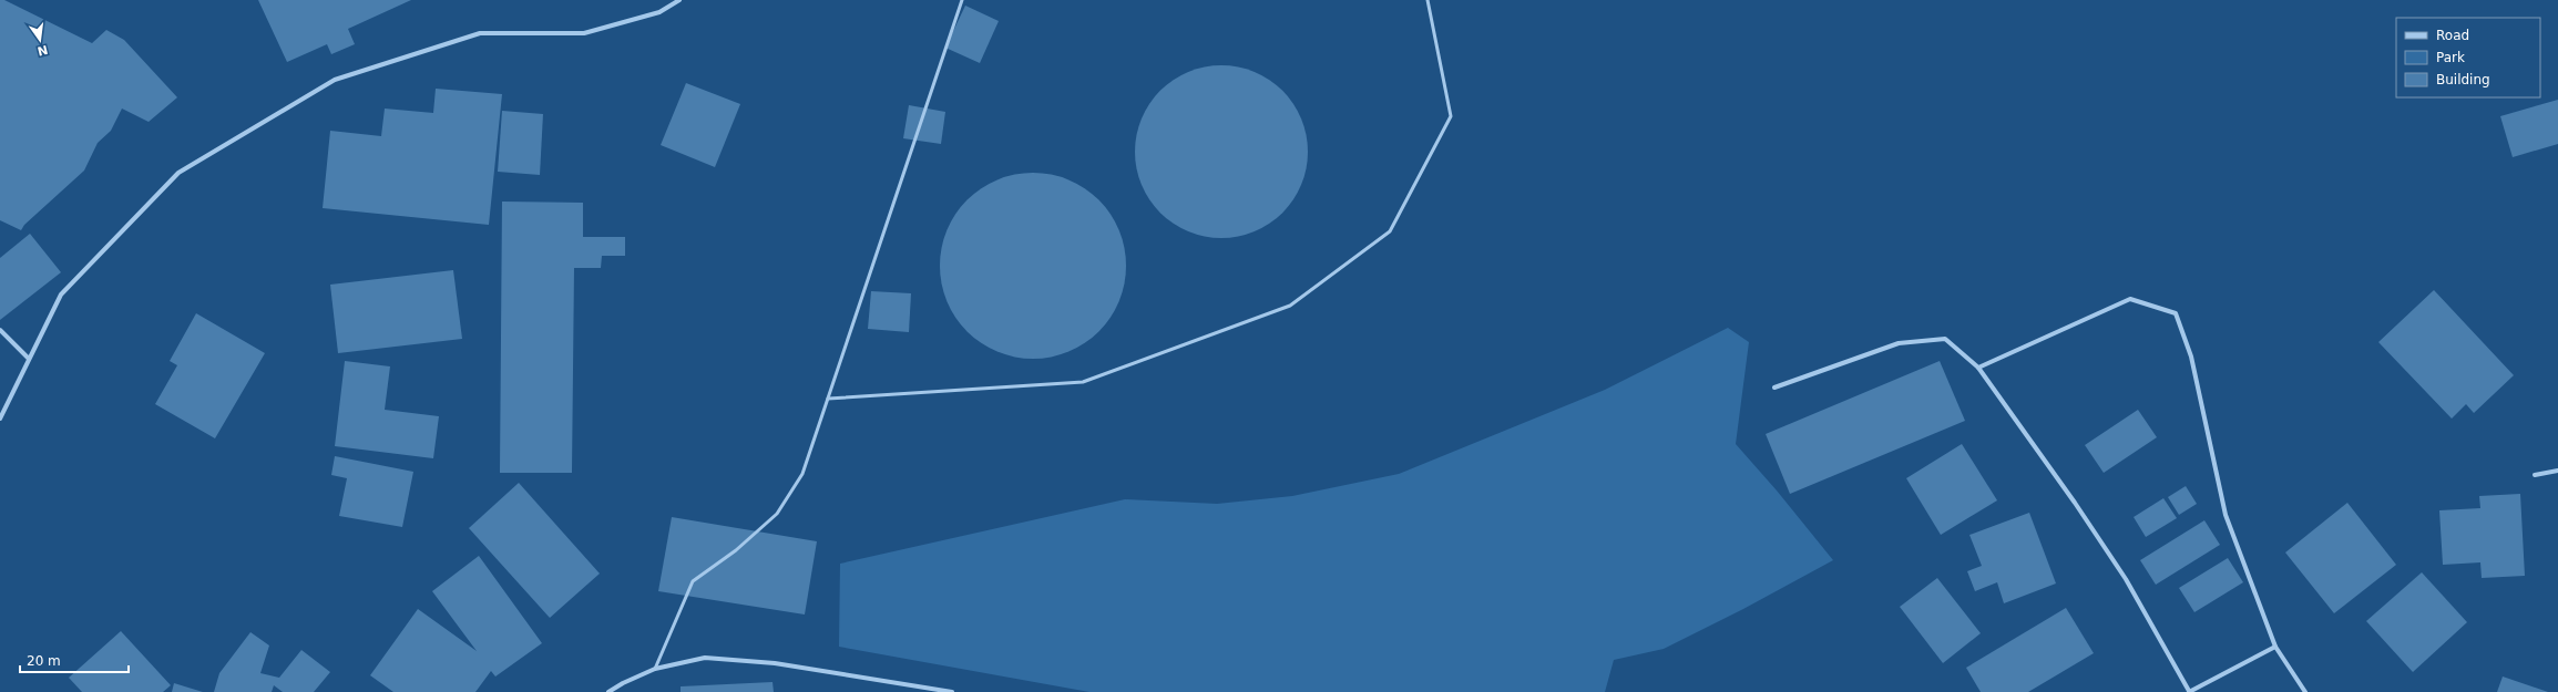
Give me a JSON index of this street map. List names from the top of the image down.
{
  "legend": ["Road", "Park", "Building"],
  "scale_bar": "20 m",
  "north": "bottom"
}
